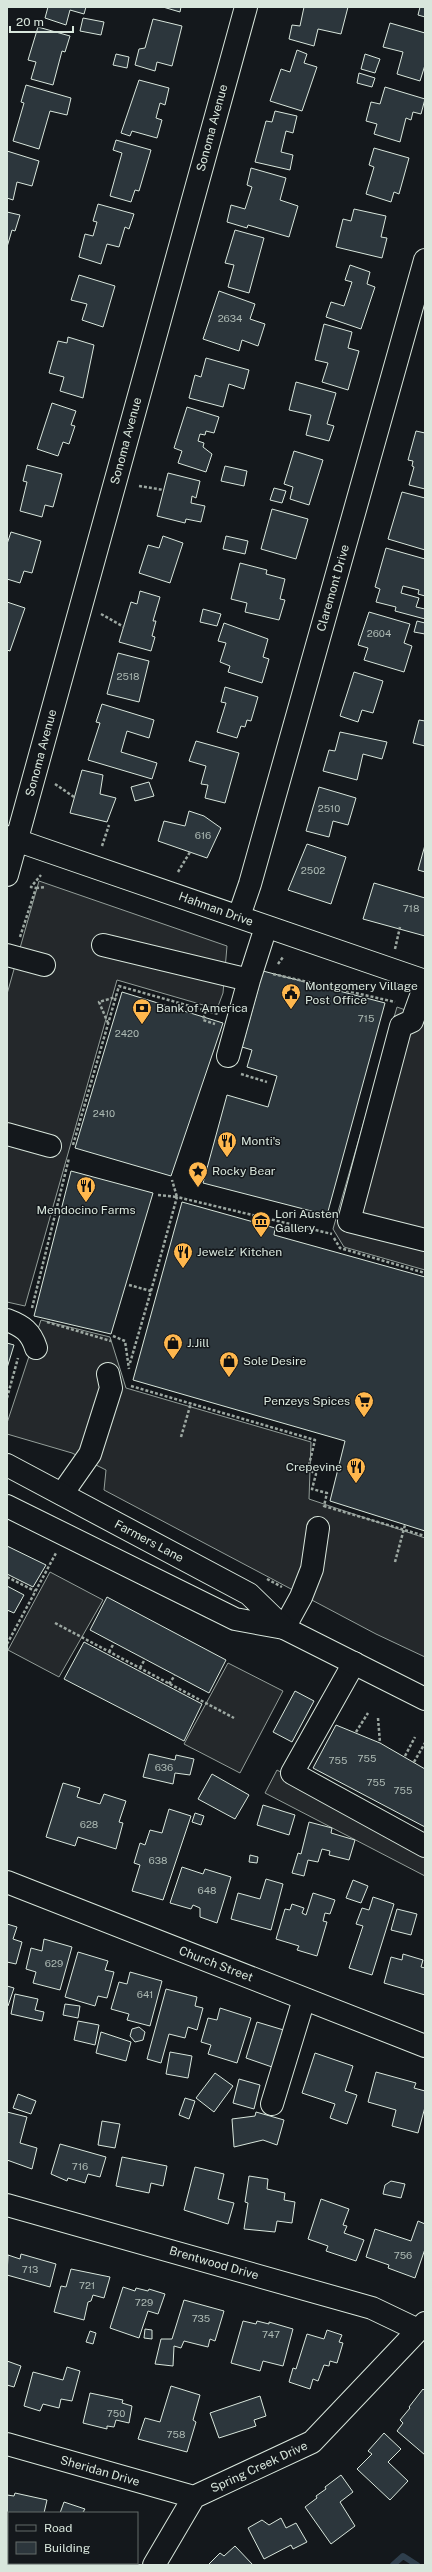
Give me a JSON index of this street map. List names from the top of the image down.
{
  "streets": {
    "street": [
      "Sonoma Avenue",
      "Claremont Drive",
      "Hahman Drive",
      "Farmers Lane",
      "Church Street",
      "Brentwood Drive",
      "Spring Creek Drive",
      "Sheridan Drive"
    ]
  },
  "crossings": [
    ["Sonoma Avenue", "Hahman Drive"],
    ["Claremont Drive", "Hahman Drive"],
    ["Brentwood Drive", "Spring Creek Drive"],
    ["Spring Creek Drive", "Sheridan Drive"]
  ],
  "places": {
    "public building": ["Montgomery Village Post Office"],
    "bank": ["Bank of America"],
    "restaurant": [
      "Monti's",
      "Mendocino Farms",
      "Jewelz' Kitchen",
      "Crepevine"
    ],
    "place": ["Rocky Bear"],
    "museum": ["Lori Austen Gallery"],
    "shop": ["J.Jill", "Sole Desire"],
    "supermarket": ["Penzeys Spices"]
  },
  "house_numbers": [
    "2634",
    "2604",
    "2518",
    "2510",
    "616",
    "2502",
    "718",
    "715",
    "2420",
    "2410",
    "755",
    "755",
    "636",
    "755",
    "755",
    "628",
    "638",
    "648",
    "629",
    "641",
    "716",
    "756",
    "713",
    "721",
    "729",
    "735",
    "747",
    "750",
    "758"
  ],
  "legend": ["Road", "Building"],
  "scale_bar": "20 m"
}
